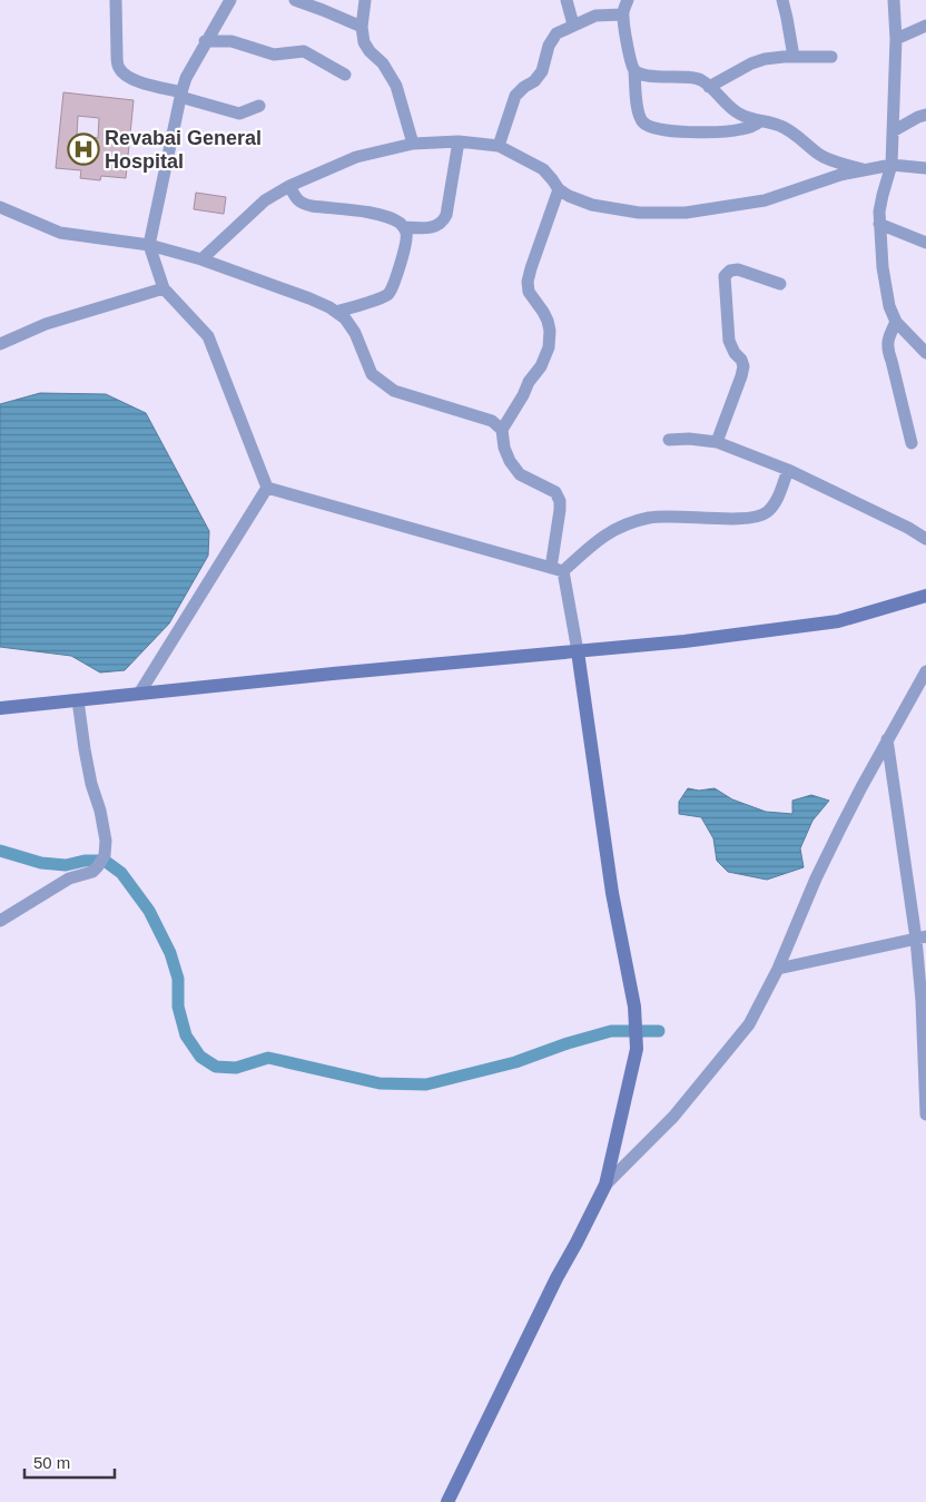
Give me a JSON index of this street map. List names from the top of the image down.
{
  "places": {
    "hospital": ["Revabai General Hospital"]
  },
  "scale_bar": "50 m"
}
